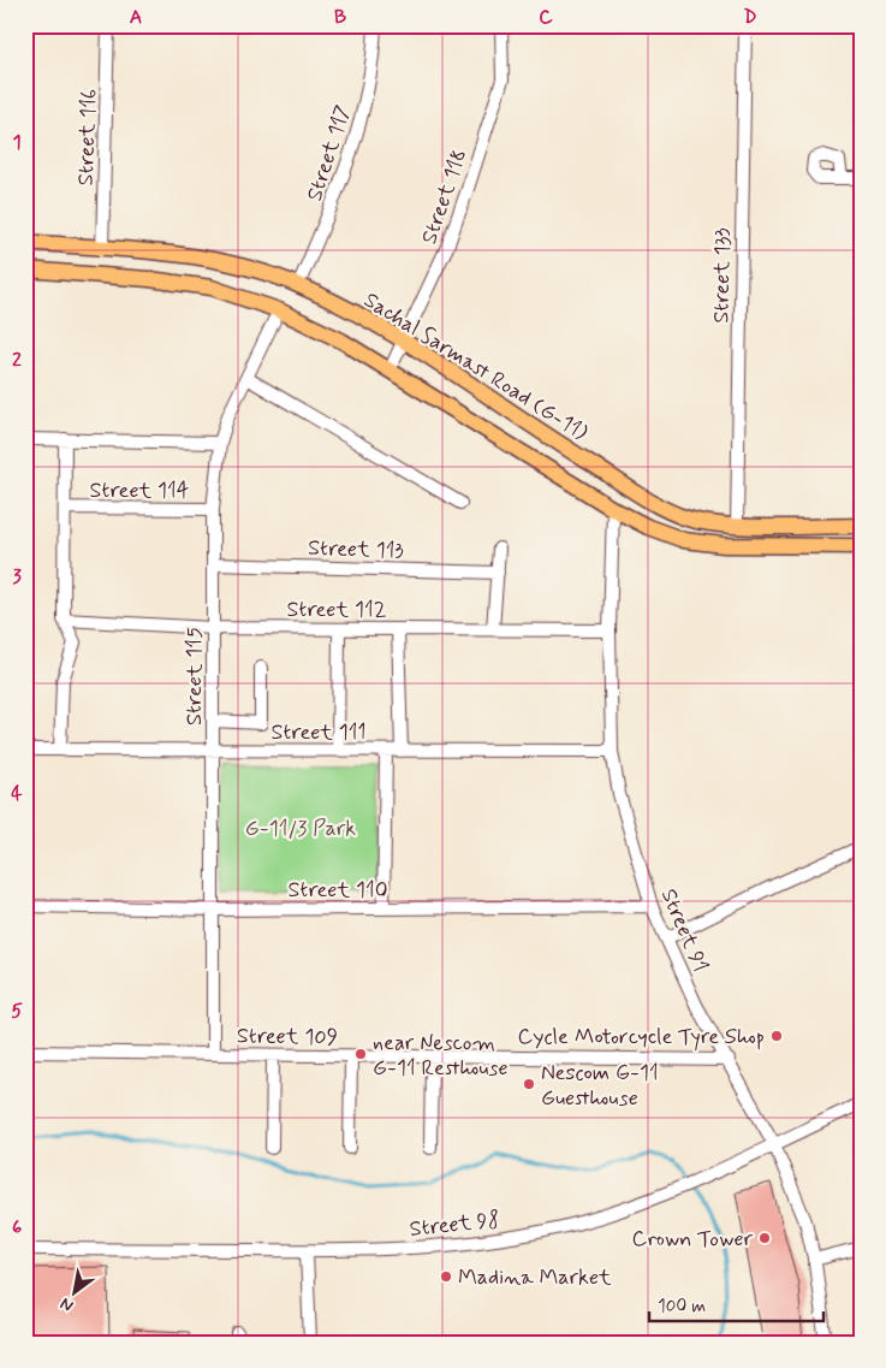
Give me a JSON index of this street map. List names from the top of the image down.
{
  "streets": {
    "main road": ["Sachal Sarmast Road (G-11)"],
    "street": [
      "Street 116",
      "Street 117",
      "Street 118",
      "Street 133",
      "Street 114",
      "Street 113",
      "Street 112",
      "Street 115",
      "Street 111",
      "Street 110",
      "Street 91",
      "Street 109",
      "Street 98"
    ]
  },
  "crossings": [
    ["Street 116", "Sachal Sarmast Road (G-11)"],
    ["Street 117", "Sachal Sarmast Road (G-11)"],
    ["Street 118", "Sachal Sarmast Road (G-11)"],
    ["Street 133", "Sachal Sarmast Road (G-11)"],
    ["Street 114", "Street 115"],
    ["Street 113", "Street 115"],
    ["Street 112", "Street 115"],
    ["Street 112", "Street 91"],
    ["Street 115", "Street 111"],
    ["Street 115", "Street 110"],
    ["Street 115", "Street 109"],
    ["Street 111", "Street 91"],
    ["Street 110", "Street 91"],
    ["Street 91", "Street 109"],
    ["Street 91", "Street 98"]
  ],
  "parks": ["G-11/3 Park"],
  "places": [
    "Cycle Motorcycle Tyre Shop",
    "near Nescom G-11 Resthouse",
    "Nescom G-11 Guesthouse",
    "Crown Tower",
    "Madina Market"
  ],
  "scale_bar": "100 m",
  "north": "bottom left",
  "grid": {
    "columns": [
      "A",
      "B",
      "C",
      "D"
    ],
    "rows": [
      "1",
      "2",
      "3",
      "4",
      "5",
      "6"
    ]
  }
}
